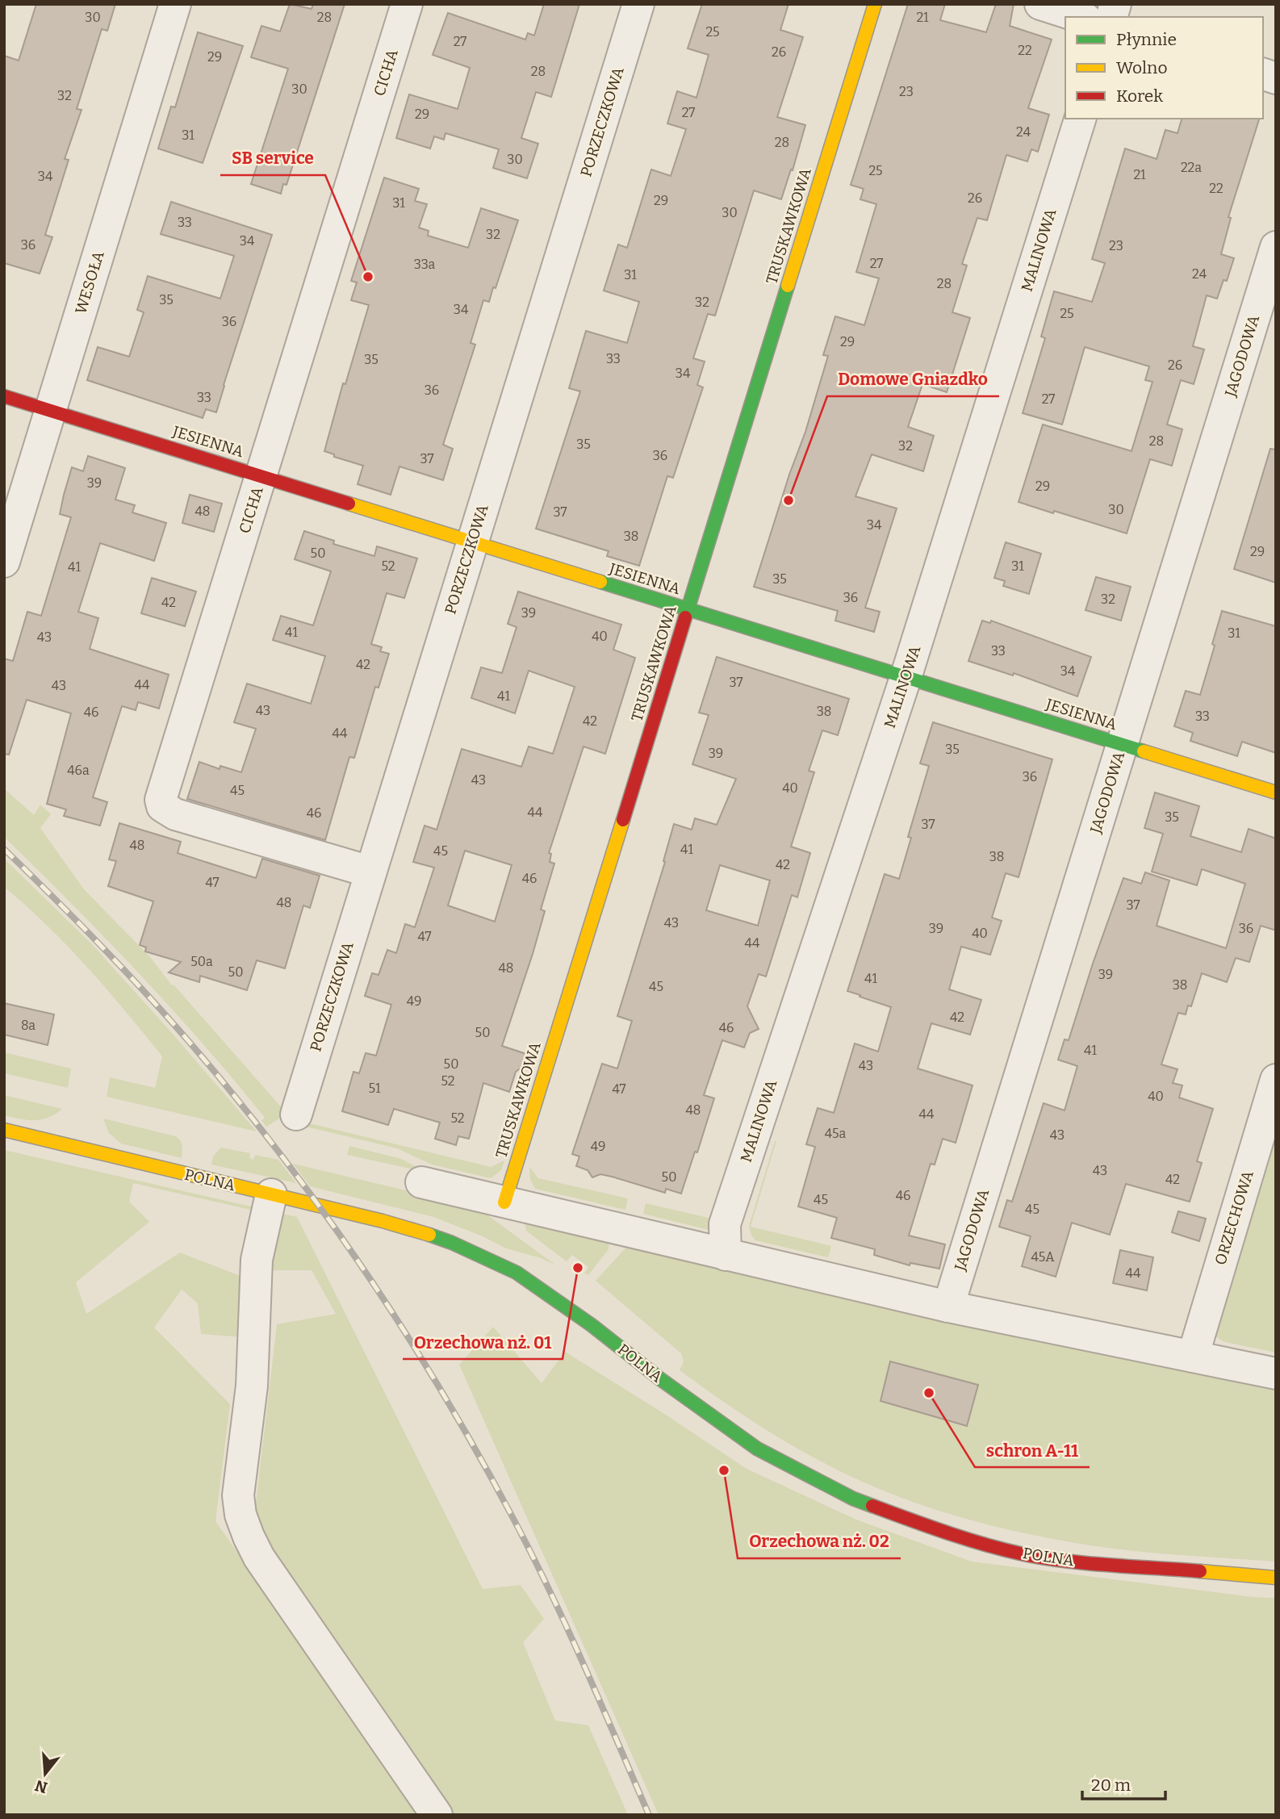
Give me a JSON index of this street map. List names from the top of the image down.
{
  "streets": {
    "street": [
      "CICHA",
      "PORZECZKOWA",
      "TRUSKAWKOWA",
      "MALINOWA",
      "WESOŁA",
      "JAGODOWA",
      "JESIENNA",
      "POLNA",
      "ORZECHOWA"
    ]
  },
  "crossings": [
    ["CICHA", "PORZECZKOWA"],
    ["CICHA", "JESIENNA"],
    ["PORZECZKOWA", "JESIENNA"],
    ["TRUSKAWKOWA", "JESIENNA"],
    ["MALINOWA", "JESIENNA"],
    ["WESOŁA", "JESIENNA"],
    ["JAGODOWA", "JESIENNA"]
  ],
  "places": [
    "SB service",
    "Domowe Gniazdko",
    "Orzechowa nż. 01",
    "schron A-11",
    "Orzechowa nż. 02"
  ],
  "house_numbers": [
    "30",
    "28",
    "21",
    "25",
    "27",
    "22",
    "26",
    "29",
    "28",
    "30",
    "23",
    "32",
    "27",
    "29",
    "24",
    "31",
    "28",
    "30",
    "22a",
    "25",
    "21",
    "34",
    "22",
    "26",
    "29",
    "31",
    "30",
    "33",
    "32",
    "34",
    "36",
    "23",
    "27",
    "33a",
    "24",
    "31",
    "28",
    "35",
    "32",
    "34",
    "25",
    "36",
    "29",
    "33",
    "35",
    "26",
    "34",
    "36",
    "33",
    "27",
    "28",
    "35",
    "32",
    "36",
    "37",
    "39",
    "29",
    "30",
    "48",
    "37",
    "34",
    "38",
    "29",
    "50",
    "52",
    "31",
    "41",
    "35",
    "36",
    "32",
    "42",
    "39",
    "41",
    "31",
    "40",
    "43",
    "33",
    "42",
    "34",
    "37",
    "44",
    "43",
    "41",
    "43",
    "38",
    "46",
    "33",
    "42",
    "44",
    "35",
    "39",
    "46a",
    "36",
    "43",
    "40",
    "45",
    "44",
    "46",
    "35",
    "37",
    "48",
    "41",
    "45",
    "38",
    "42",
    "46",
    "47",
    "48",
    "37",
    "43",
    "39",
    "36",
    "40",
    "47",
    "44",
    "50a",
    "48",
    "50",
    "39",
    "41",
    "38",
    "45",
    "49",
    "42",
    "8a",
    "46",
    "50",
    "41",
    "50",
    "43",
    "52",
    "51",
    "47",
    "40",
    "48",
    "44",
    "52",
    "45a",
    "43",
    "49",
    "43",
    "50",
    "42",
    "46",
    "45",
    "45",
    "45A",
    "44"
  ],
  "legend": ["Płynnie", "Wolno", "Korek"],
  "scale_bar": "20 m",
  "north": "bottom"
}
